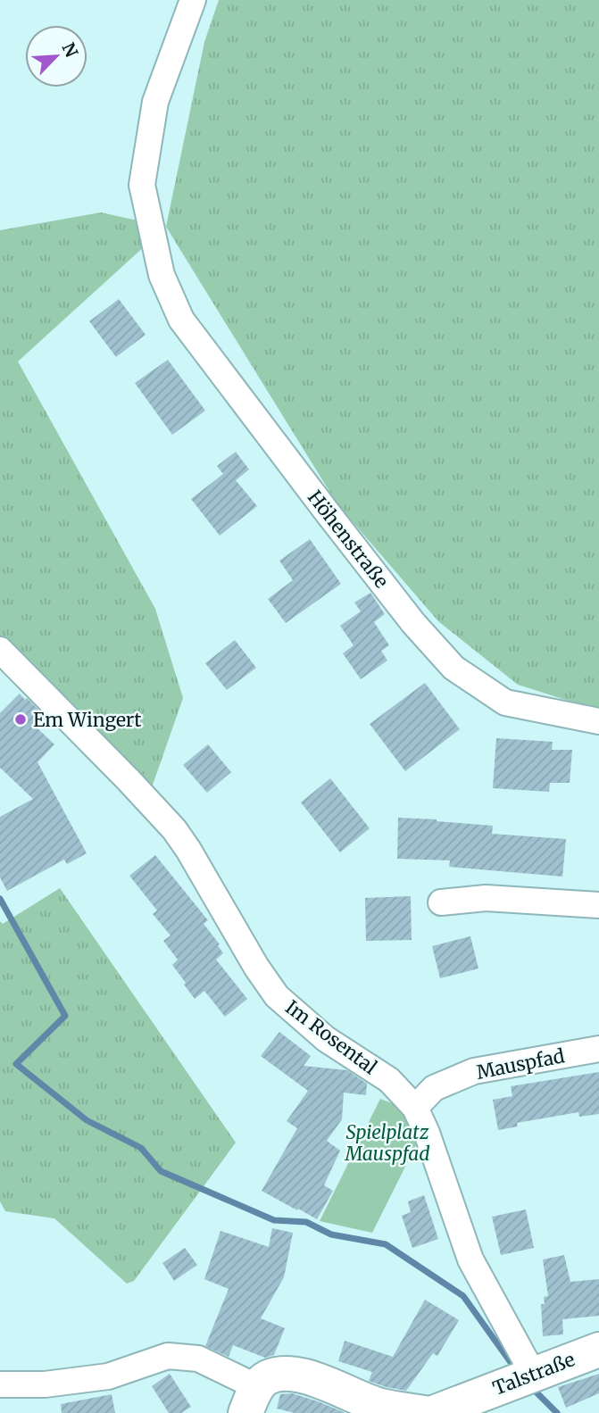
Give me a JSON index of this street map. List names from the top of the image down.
{
  "streets": {
    "main road": ["Talstraße"],
    "street": ["Höhenstraße", "Im Rosental", "Mauspfad"]
  },
  "crossings": [
    ["Im Rosental", "Mauspfad"],
    ["Im Rosental", "Talstraße"]
  ],
  "parks": ["Spielplatz Mauspfad"],
  "places": ["Em Wingert"],
  "north": "top right"
}
